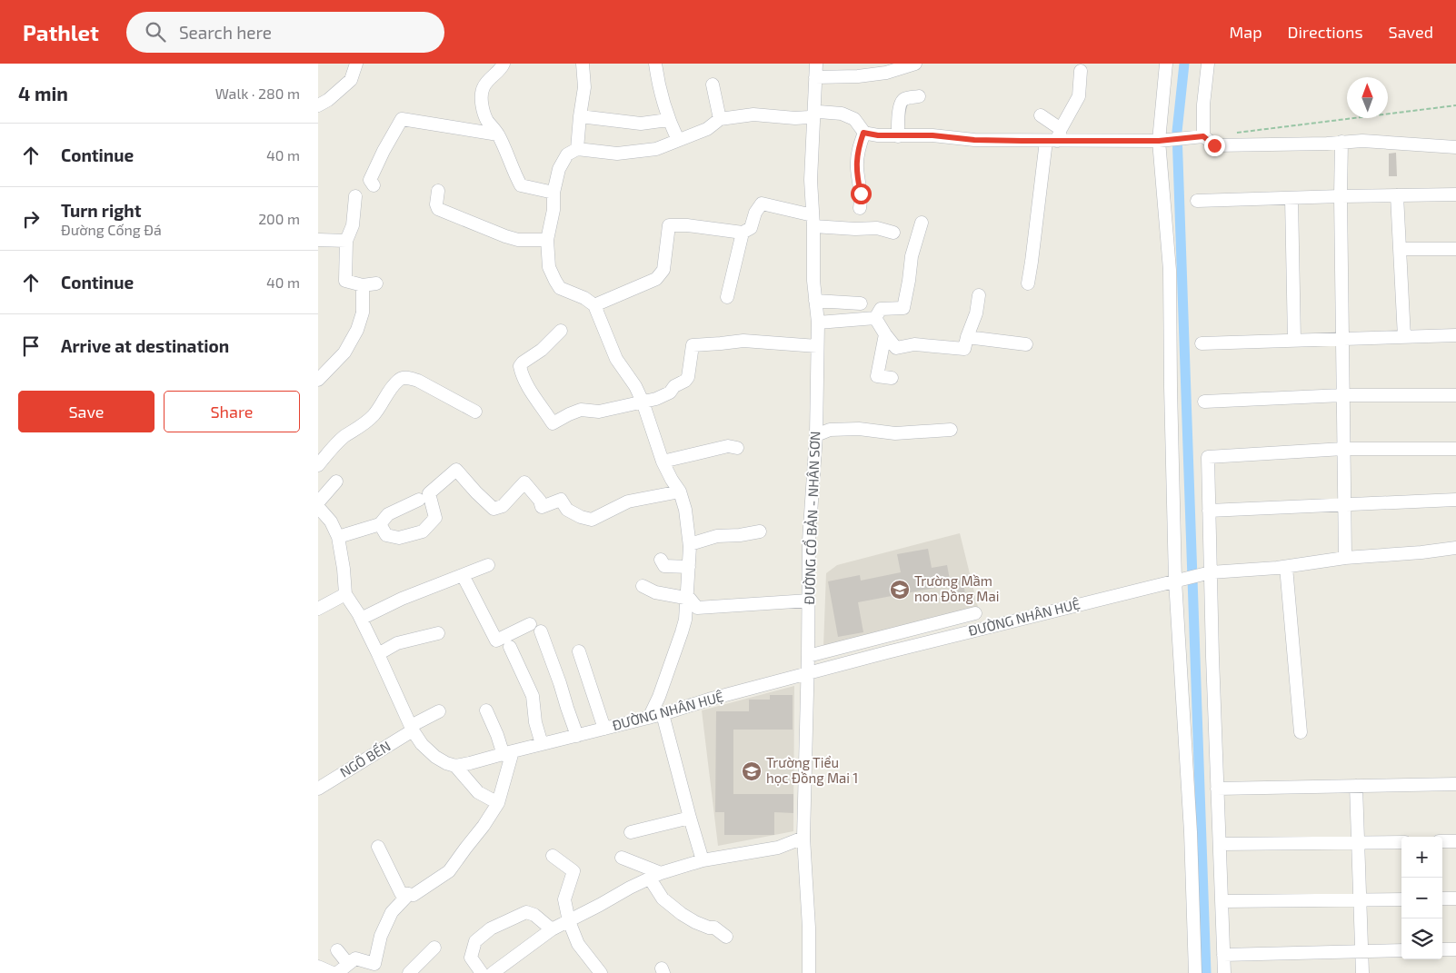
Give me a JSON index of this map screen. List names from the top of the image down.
{
  "streets": {
    "street": ["ĐƯỜNG CỔ BẢN - NHÂN SƠN", "ĐƯỜNG NHÂN HUỆ", "NGÕ BẾN"]
  },
  "crossings": [
    ["ĐƯỜNG CỔ BẢN - NHÂN SƠN", "ĐƯỜNG NHÂN HUỆ"]
  ],
  "places": {
    "school or university": ["Trường Mầm non Đồng Mai", "Trường Tiểu học Đồng Mai 1"]
  },
  "north": "top",
  "page": {
    "header": "Pathlet",
    "search": "Search here",
    "nav": ["Map", "Directions", "Saved"],
    "heading": ["4 min", "Walk · 280 m"],
    "list": [
      ["Continue", "40 m"],
      ["Turn right", "Đường Cống Đá", "200 m"],
      ["Continue", "40 m"],
      "Arrive at destination"
    ],
    "buttons": ["Save", "Share"],
    "map_buttons": ["+", "−"]
  }
}
